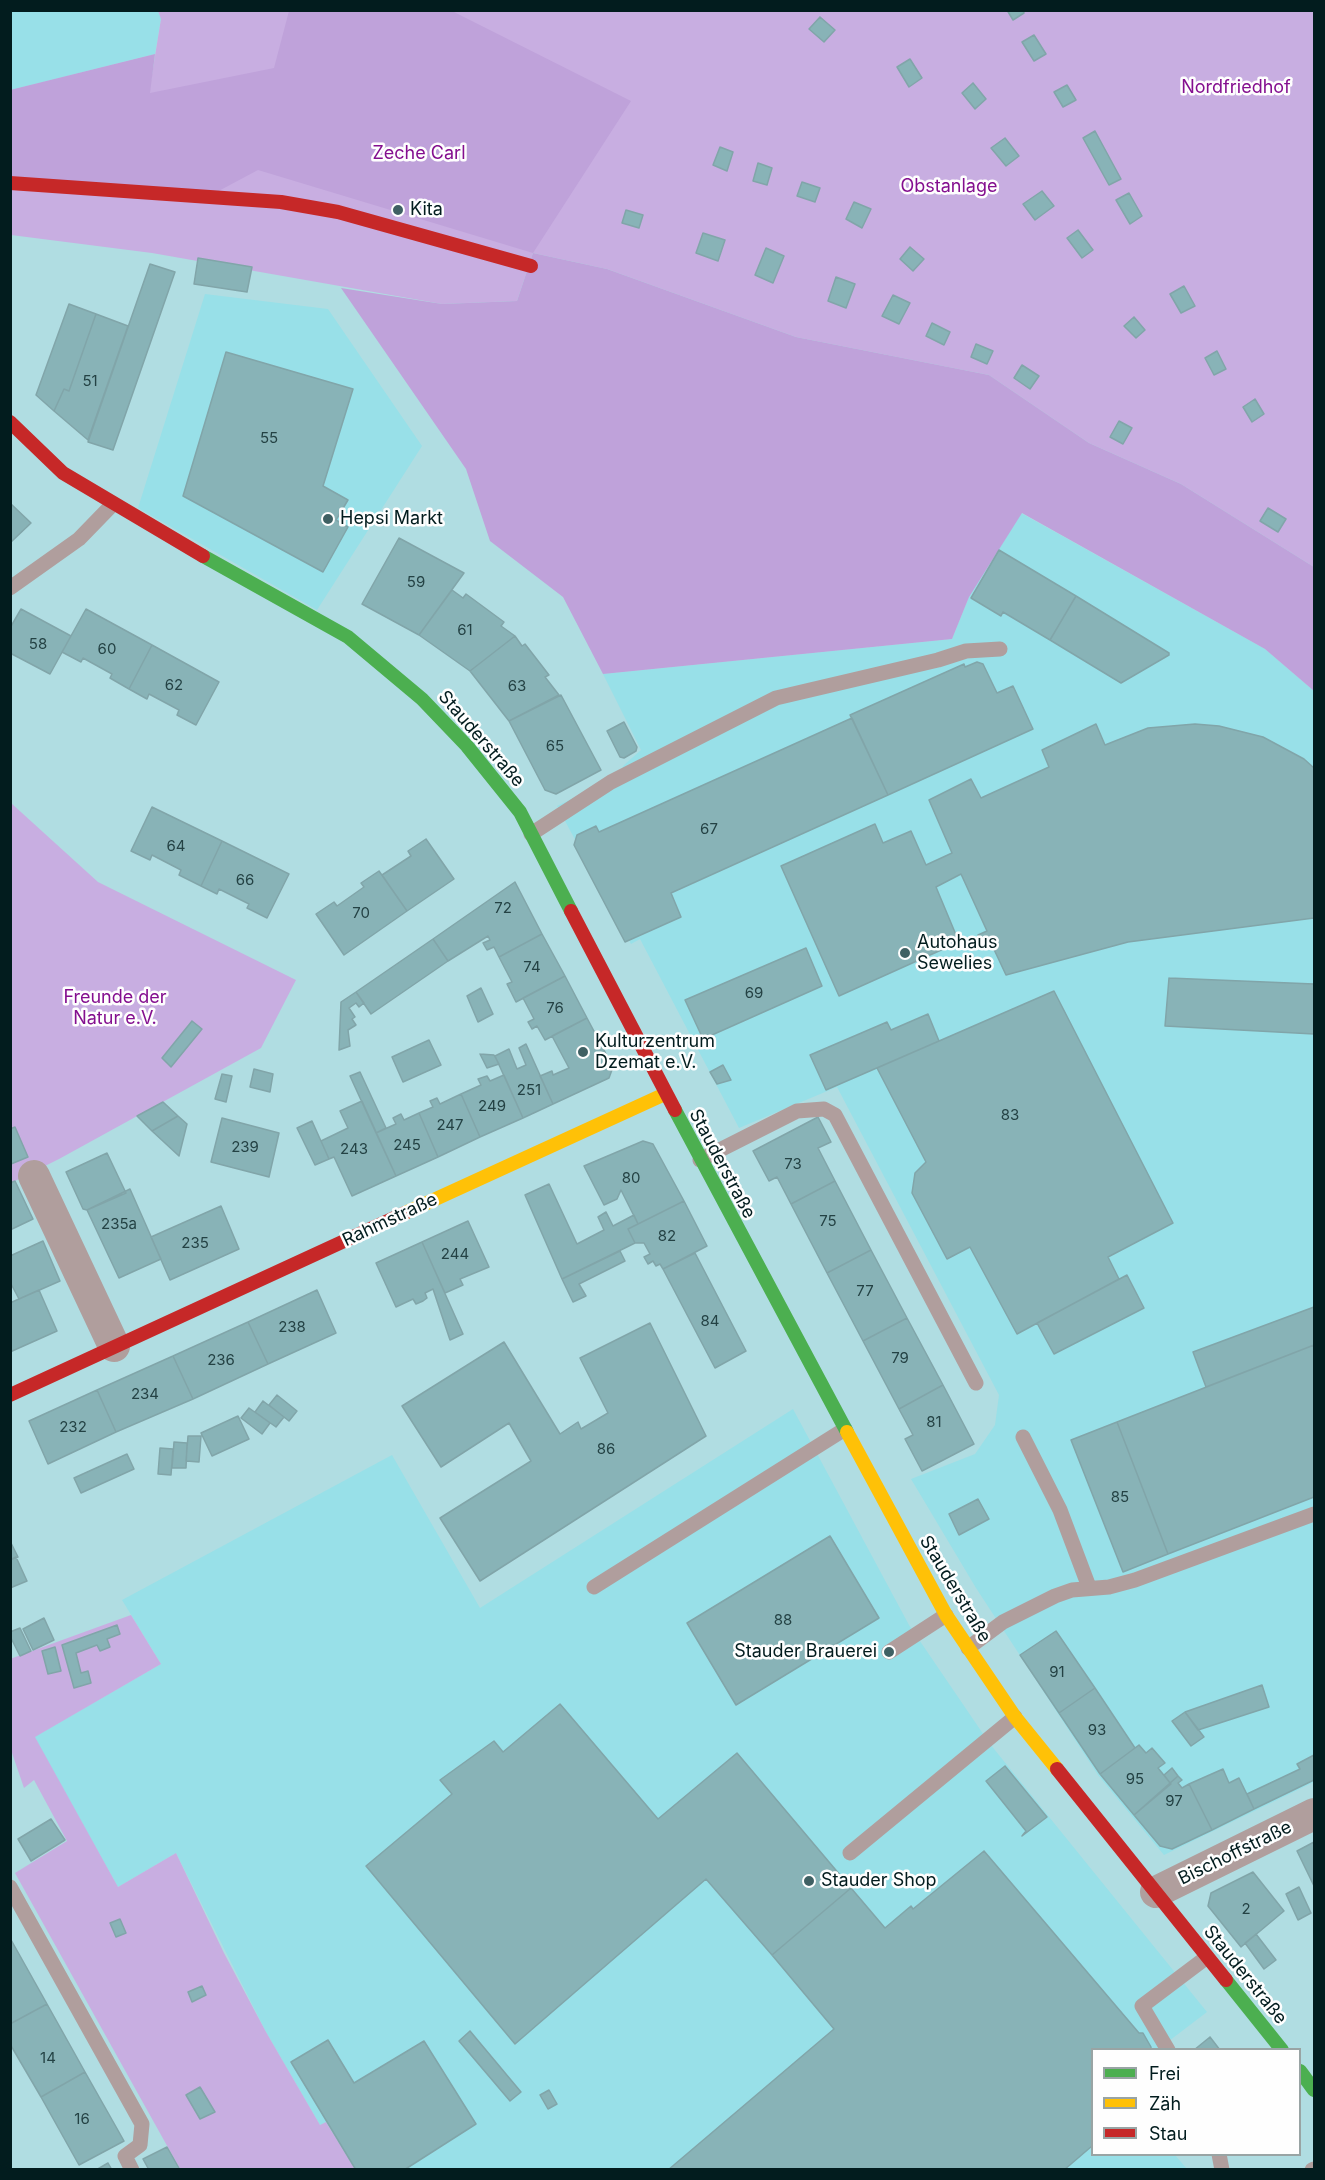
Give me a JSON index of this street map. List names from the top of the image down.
{
  "streets": {
    "main road": ["Stauderstraße", "Rahmstraße"],
    "street": ["Bischoffstraße"]
  },
  "crossings": [
    ["Stauderstraße", "Rahmstraße"],
    ["Stauderstraße", "Bischoffstraße"]
  ],
  "parks": [
    "Nordfriedhof",
    "Zeche Carl",
    "Obstanlage",
    "Freunde der Natur e.V."
  ],
  "places": [
    "Kita",
    "Hepsi Markt",
    "Autohaus Sewelies",
    "Kulturzentrum Dzemat e.V.",
    "Stauder Brauerei",
    "Stauder Shop"
  ],
  "house_numbers": [
    "51",
    "55",
    "59",
    "61",
    "58",
    "60",
    "62",
    "63",
    "65",
    "67",
    "64",
    "66",
    "72",
    "70",
    "74",
    "69",
    "76",
    "251",
    "249",
    "83",
    "247",
    "245",
    "239",
    "243",
    "73",
    "80",
    "75",
    "235a",
    "82",
    "235",
    "244",
    "77",
    "84",
    "238",
    "79",
    "236",
    "234",
    "81",
    "232",
    "86",
    "85",
    "88",
    "91",
    "93",
    "95",
    "97",
    "2",
    "14",
    "16"
  ],
  "legend": ["Frei", "Zäh", "Stau"]
}
